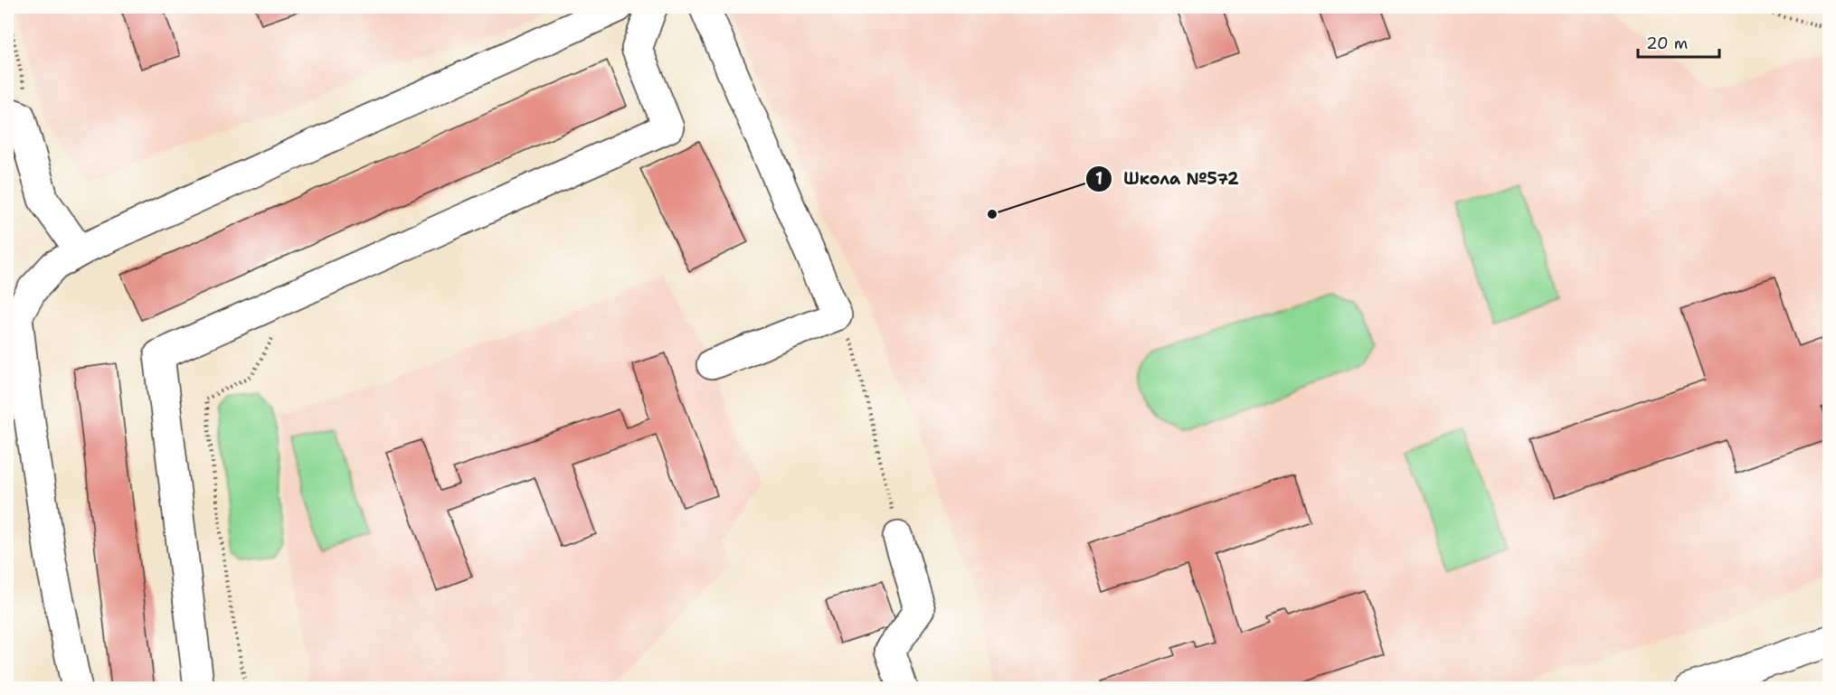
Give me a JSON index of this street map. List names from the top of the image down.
{
  "places": ["Школа №572"],
  "scale_bar": "20 m"
}
